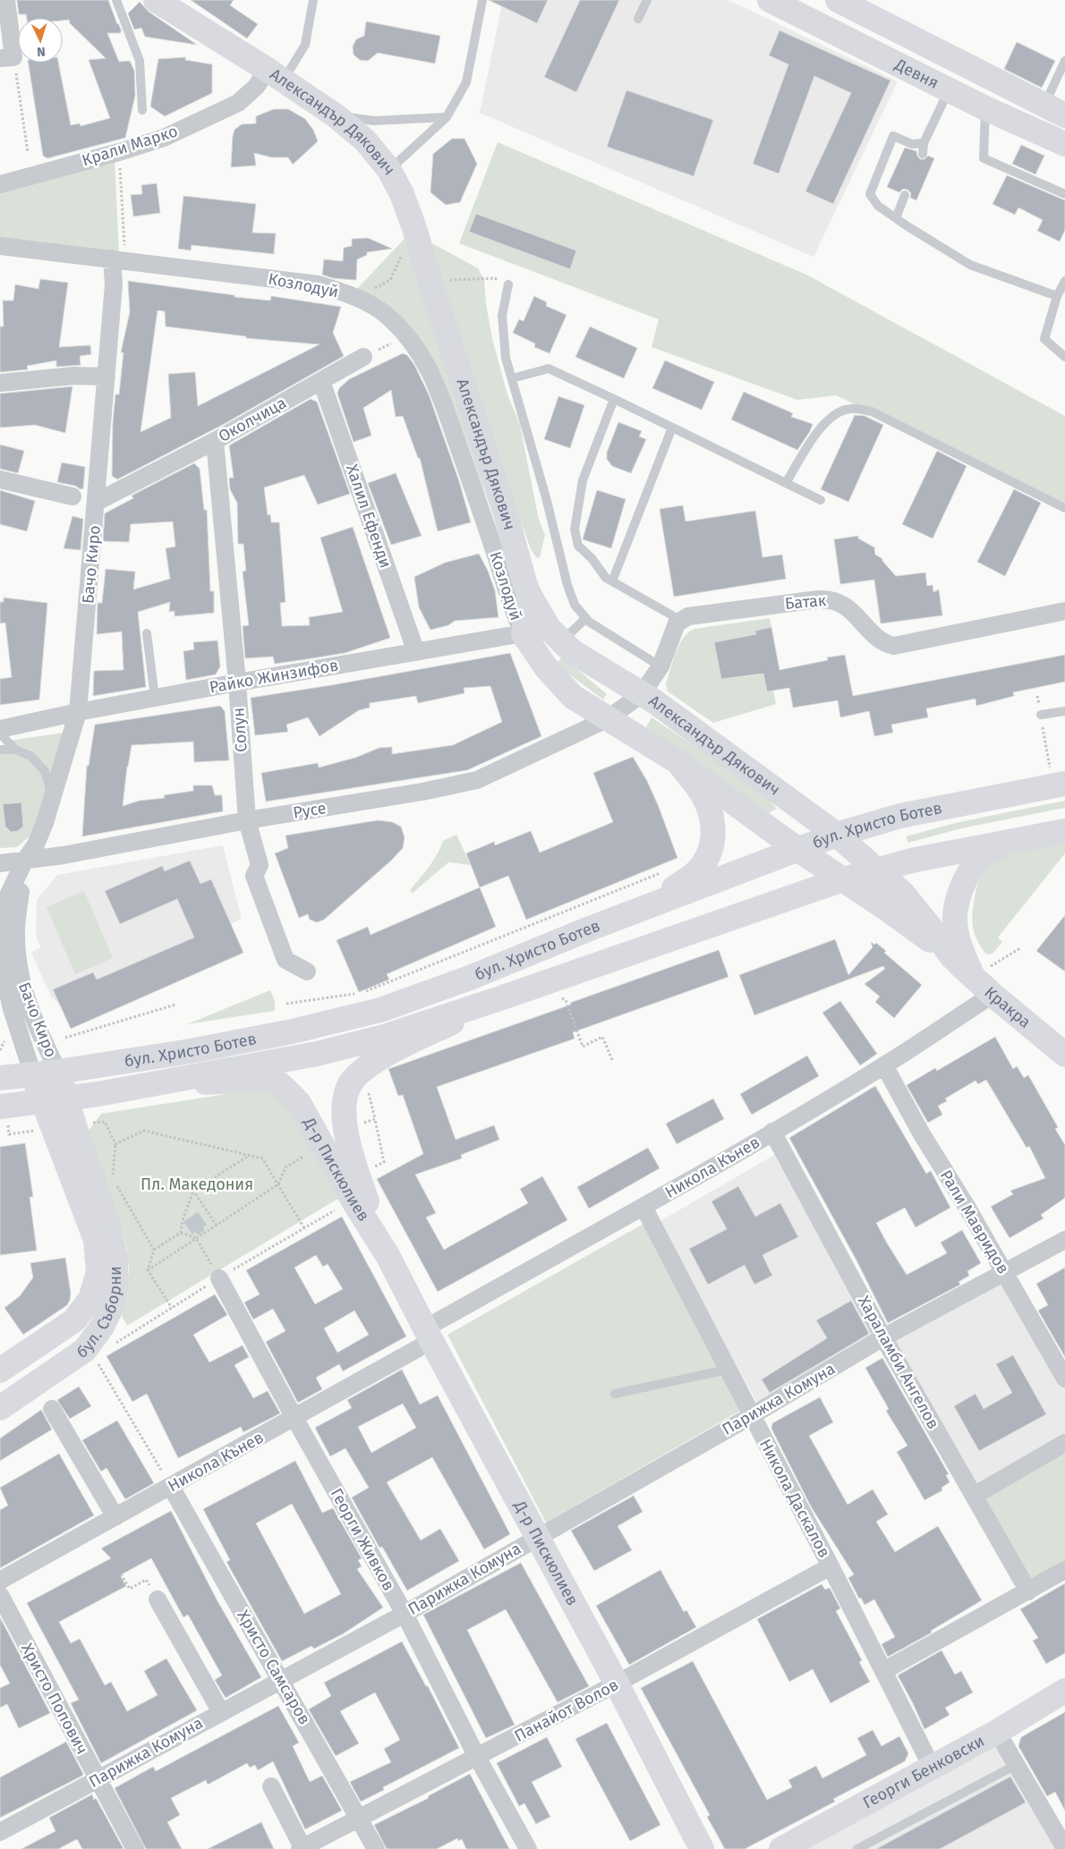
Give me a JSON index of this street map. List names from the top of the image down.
{
  "streets": {
    "street": [
      "Девня",
      "Александър Дякович",
      "Крали Марко",
      "Козлодуй",
      "Околчица",
      "Халил Ефенди",
      "Бачо Киро",
      "Батак",
      "Райко Жинзифов",
      "Солун",
      "Русе",
      "бул. Христо Ботев",
      "Кракра",
      "Никола Кънев",
      "Д-р Пискюлиев",
      "Рали Мавридов",
      "бул. Съборни",
      "Хараламби Ангелов",
      "Парижка Комуна",
      "Никола Даскалов",
      "Георги Живков",
      "Христо Самсаров",
      "Христо Попович",
      "Панайот Волов",
      "Георги Бенковски"
    ]
  },
  "crossings": [
    ["Александър Дякович", "Крали Марко"],
    ["Александър Дякович", "Райко Жинзифов"],
    ["Александър Дякович", "бул. Христо Ботев"],
    ["Александър Дякович", "Кракра"],
    ["Козлодуй", "Бачо Киро"],
    ["Козлодуй", "Райко Жинзифов"],
    ["Околчица", "Халил Ефенди"],
    ["Околчица", "Бачо Киро"],
    ["Околчица", "Солун"],
    ["Халил Ефенди", "Райко Жинзифов"],
    ["Бачо Киро", "Райко Жинзифов"],
    ["Бачо Киро", "Русе"],
    ["Бачо Киро", "бул. Христо Ботев"],
    ["Бачо Киро", "бул. Съборни"],
    ["Райко Жинзифов", "Солун"],
    ["Солун", "Русе"],
    ["бул. Христо Ботев", "Кракра"],
    ["бул. Христо Ботев", "Д-р Пискюлиев"],
    ["бул. Христо Ботев", "бул. Съборни"],
    ["Кракра", "Никола Кънев"],
    ["Никола Кънев", "Д-р Пискюлиев"],
    ["Никола Кънев", "Рали Мавридов"],
    ["Никола Кънев", "Хараламби Ангелов"],
    ["Никола Кънев", "Никола Даскалов"],
    ["Никола Кънев", "Георги Живков"],
    ["Никола Кънев", "Христо Самсаров"],
    ["Д-р Пискюлиев", "Парижка Комуна"],
    ["Д-р Пискюлиев", "Панайот Волов"],
    ["Рали Мавридов", "Парижка Комуна"],
    ["Хараламби Ангелов", "Парижка Комуна"],
    ["Парижка Комуна", "Никола Даскалов"],
    ["Парижка Комуна", "Георги Живков"],
    ["Парижка Комуна", "Христо Самсаров"],
    ["Парижка Комуна", "Христо Попович"],
    ["Никола Даскалов", "Панайот Волов"],
    ["Никола Даскалов", "Георги Бенковски"],
    ["Георги Живков", "Панайот Волов"],
    ["Христо Самсаров", "Панайот Волов"]
  ],
  "parks": ["Пл. Македония"],
  "north": "bottom"
}
